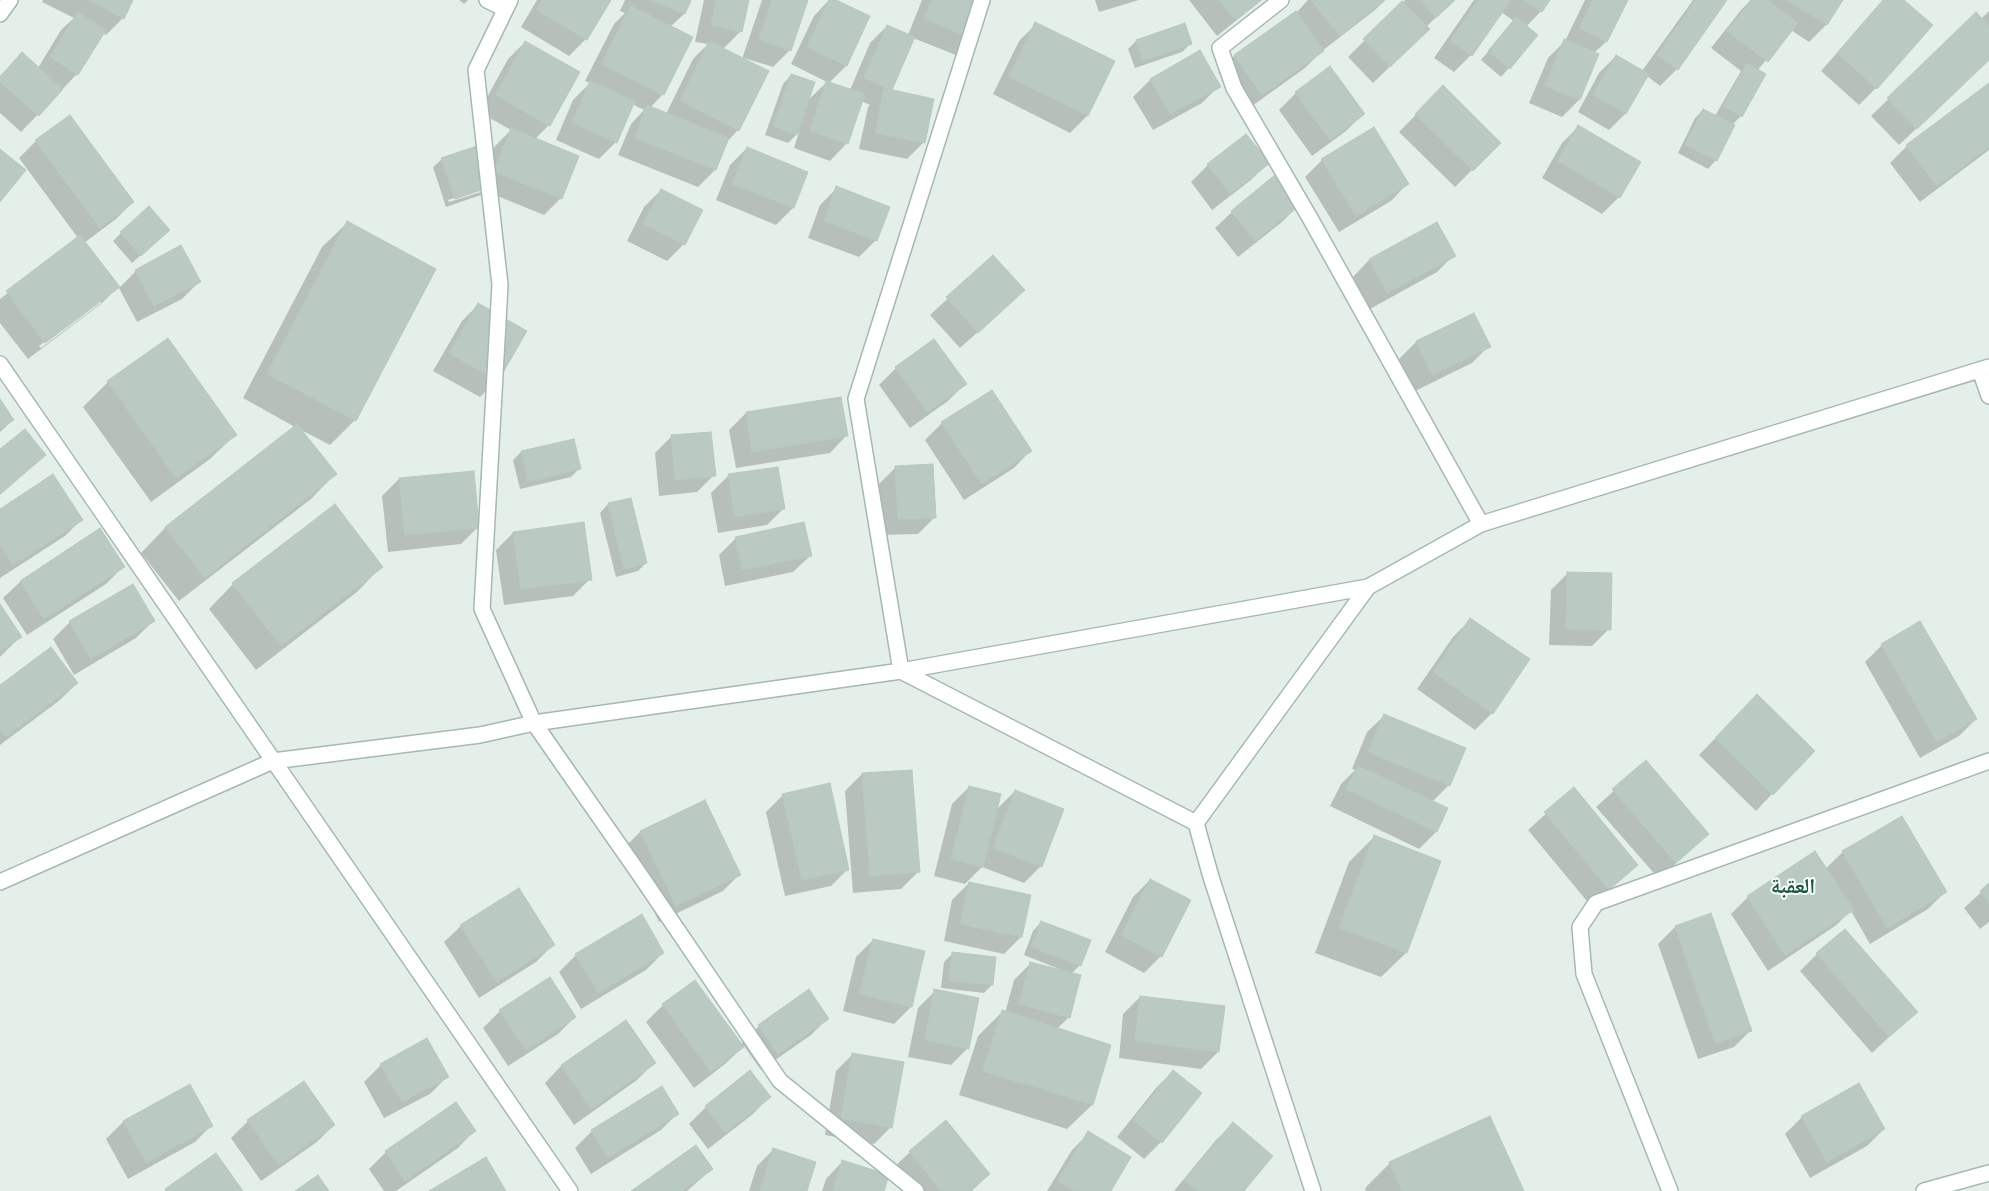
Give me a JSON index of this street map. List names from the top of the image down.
{
  "districts": ["العقبة"]
}
